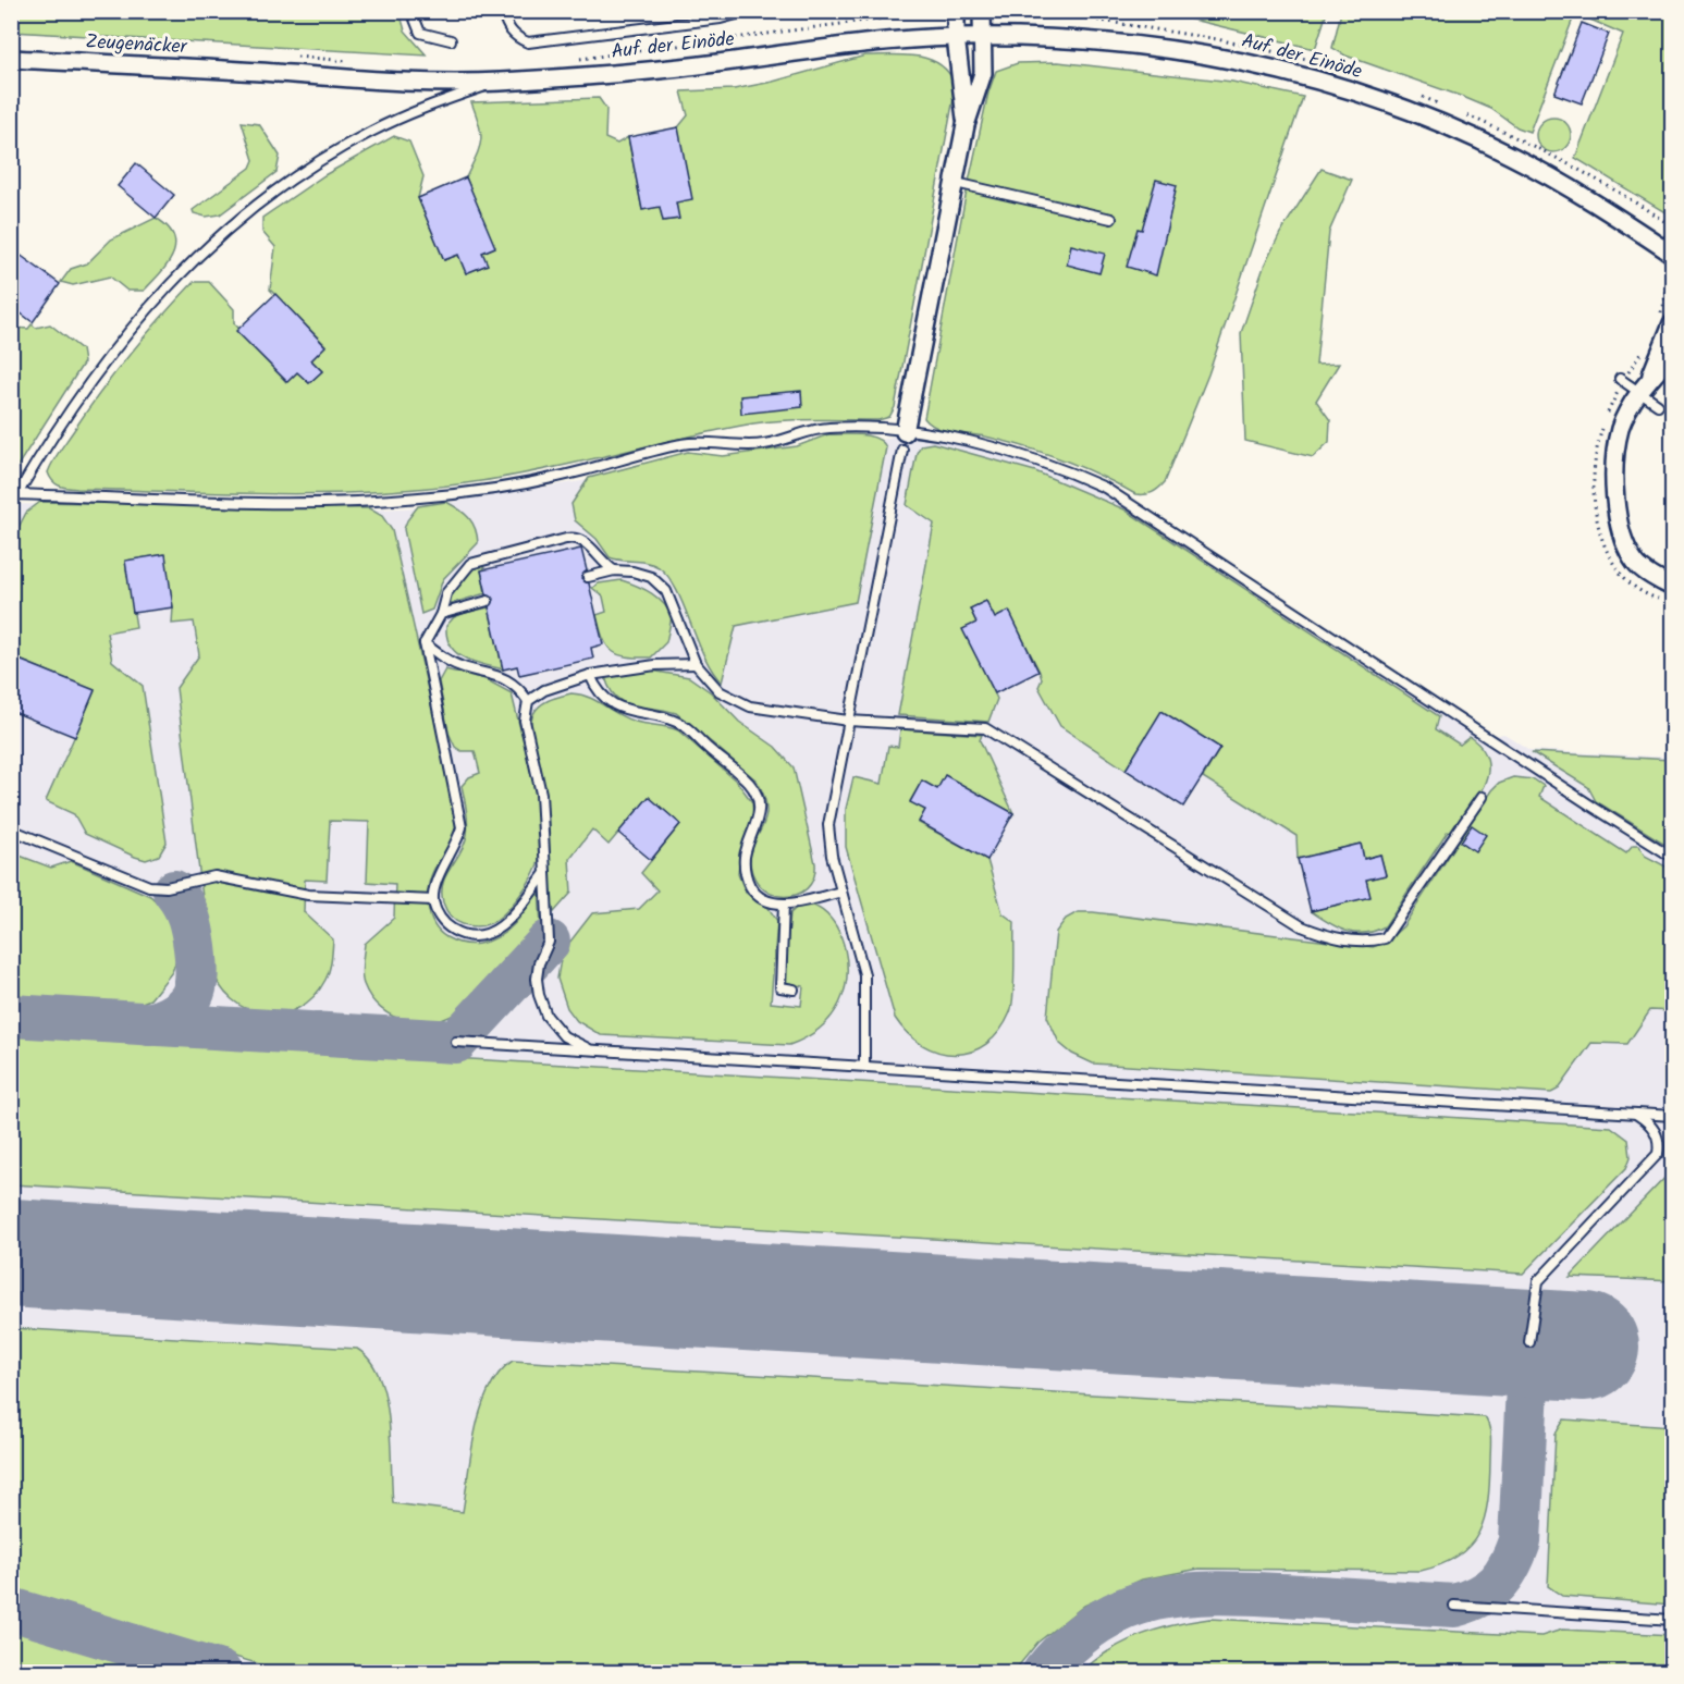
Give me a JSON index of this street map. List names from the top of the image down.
{
  "streets": {
    "street": ["Zeugenäcker", "Auf der Einöde"]
  },
  "crossings": [
    ["Zeugenäcker", "Auf der Einöde"]
  ]
}
